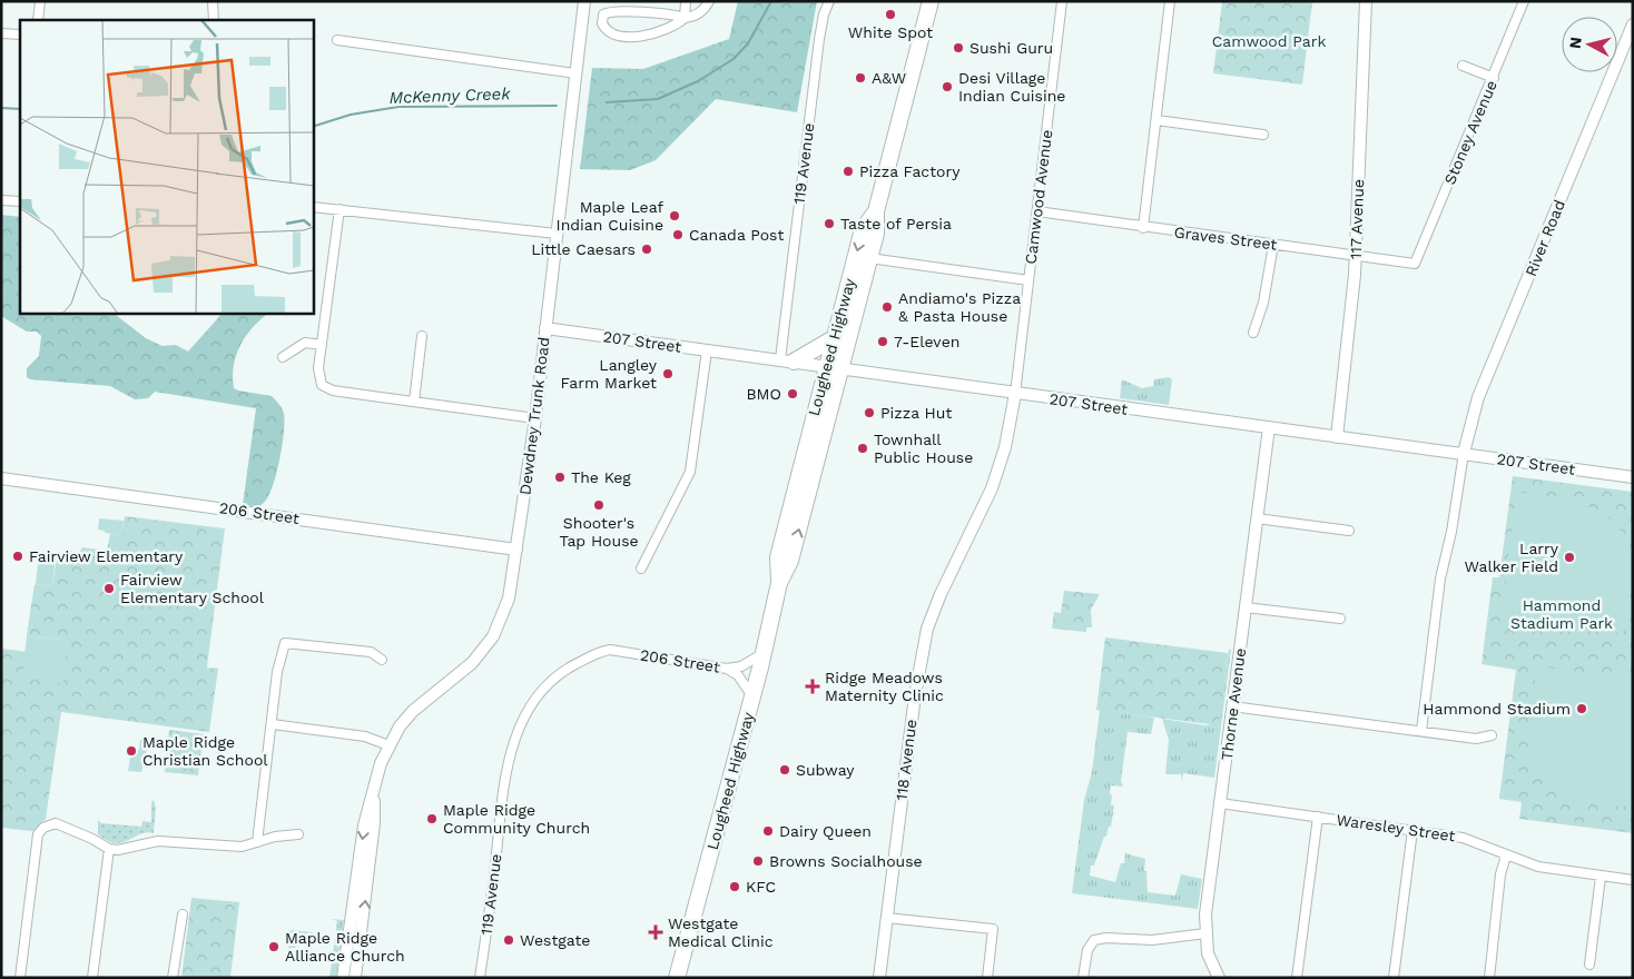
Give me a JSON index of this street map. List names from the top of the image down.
{
  "streets": {
    "highway": ["Lougheed Highway"],
    "street": [
      "Stoney Avenue",
      "119 Avenue",
      "Camwood Avenue",
      "117 Avenue",
      "Graves Street",
      "River Road",
      "207 Street",
      "Dewdney Trunk Road",
      "206 Street",
      "Thorne Avenue",
      "118 Avenue",
      "Waresley Street"
    ]
  },
  "crossings": [
    ["Stoney Avenue", "Graves Street"],
    ["119 Avenue", "207 Street"],
    ["119 Avenue", "206 Street"],
    ["Camwood Avenue", "Graves Street"],
    ["Camwood Avenue", "207 Street"],
    ["Camwood Avenue", "118 Avenue"],
    ["117 Avenue", "Graves Street"],
    ["117 Avenue", "207 Street"],
    ["River Road", "207 Street"],
    ["207 Street", "Lougheed Highway"],
    ["207 Street", "Dewdney Trunk Road"],
    ["207 Street", "Thorne Avenue"],
    ["207 Street", "118 Avenue"],
    ["Lougheed Highway", "206 Street"],
    ["Dewdney Trunk Road", "206 Street"],
    ["Thorne Avenue", "Waresley Street"]
  ],
  "water": ["McKenny Creek"],
  "parks": ["Camwood Park", "Hammond Stadium Park"],
  "places": {
    "other": [
      "White Spot",
      "Sushi Guru",
      "A&W",
      "Desi Village Indian Cuisine",
      "Pizza Factory",
      "Maple Leaf Indian Cuisine",
      "Taste of Persia",
      "Canada Post",
      "Little Caesars",
      "Andiamo's Pizza & Pasta House",
      "7-Eleven",
      "Langley Farm Market",
      "BMO",
      "Pizza Hut",
      "Townhall Public House",
      "The Keg",
      "Shooter's Tap House",
      "Fairview Elementary",
      "Larry Walker Field",
      "Fairview Elementary School",
      "Hammond Stadium",
      "Maple Ridge Christian School",
      "Subway",
      "Maple Ridge Community Church",
      "Dairy Queen",
      "Browns Socialhouse",
      "KFC",
      "Westgate",
      "Maple Ridge Alliance Church"
    ],
    "health": ["Ridge Meadows Maternity Clinic", "Westgate Medical Clinic"]
  },
  "north": "left"
}
